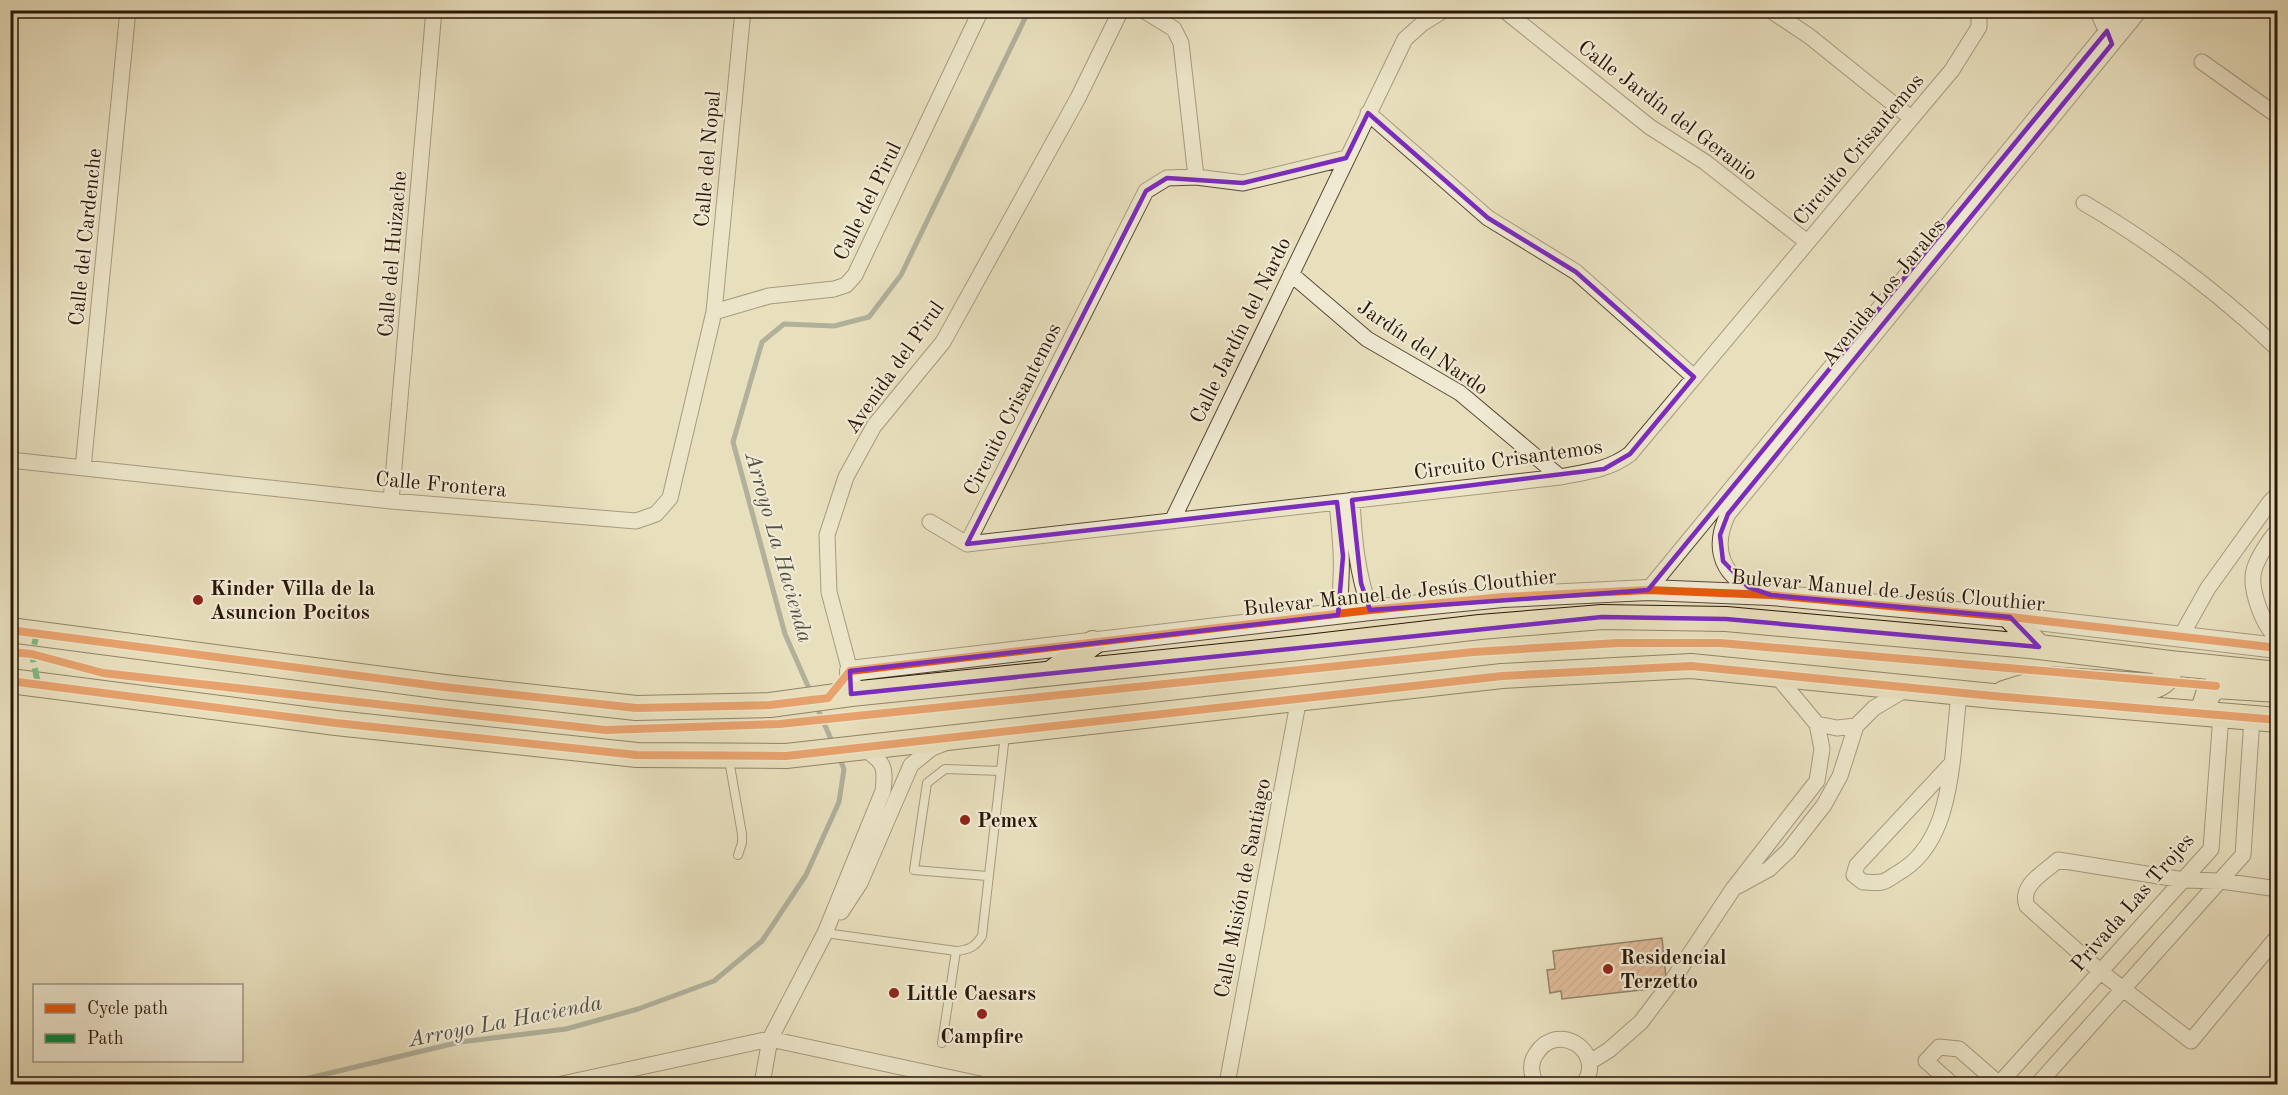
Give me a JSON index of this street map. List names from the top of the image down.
{
  "streets": {
    "street": [
      "Calle Jardín del Geranio",
      "Circuito Crisantemos",
      "Calle del Nopal",
      "Calle del Pirul",
      "Calle del Cardenche",
      "Calle del Huizache",
      "Avenida Los Jarales",
      "Calle Jardín del Nardo",
      "Jardín del Nardo",
      "Avenida del Pirul",
      "Calle Frontera",
      "Bulevar Manuel de Jesús Clouthier",
      "Calle Misión de Santiago",
      "Privada Las Trojes"
    ]
  },
  "crossings": [
    ["Calle Jardín del Geranio", "Circuito Crisantemos"],
    ["Circuito Crisantemos", "Calle Jardín del Nardo"],
    ["Circuito Crisantemos", "Jardín del Nardo"],
    ["Calle del Nopal", "Calle del Pirul"],
    ["Calle del Nopal", "Calle Frontera"],
    ["Calle del Pirul", "Calle Frontera"],
    ["Calle del Cardenche", "Calle Frontera"],
    ["Calle del Huizache", "Calle Frontera"],
    ["Avenida Los Jarales", "Bulevar Manuel de Jesús Clouthier"],
    ["Calle Jardín del Nardo", "Jardín del Nardo"],
    ["Avenida del Pirul", "Bulevar Manuel de Jesús Clouthier"]
  ],
  "water": ["Arroyo La Hacienda"],
  "places": [
    "Kinder Villa de la Asuncion Pocitos",
    "Pemex",
    "Residencial Terzetto",
    "Little Caesars",
    "Campfire"
  ],
  "legend": ["Cycle path", "Path"]
}
